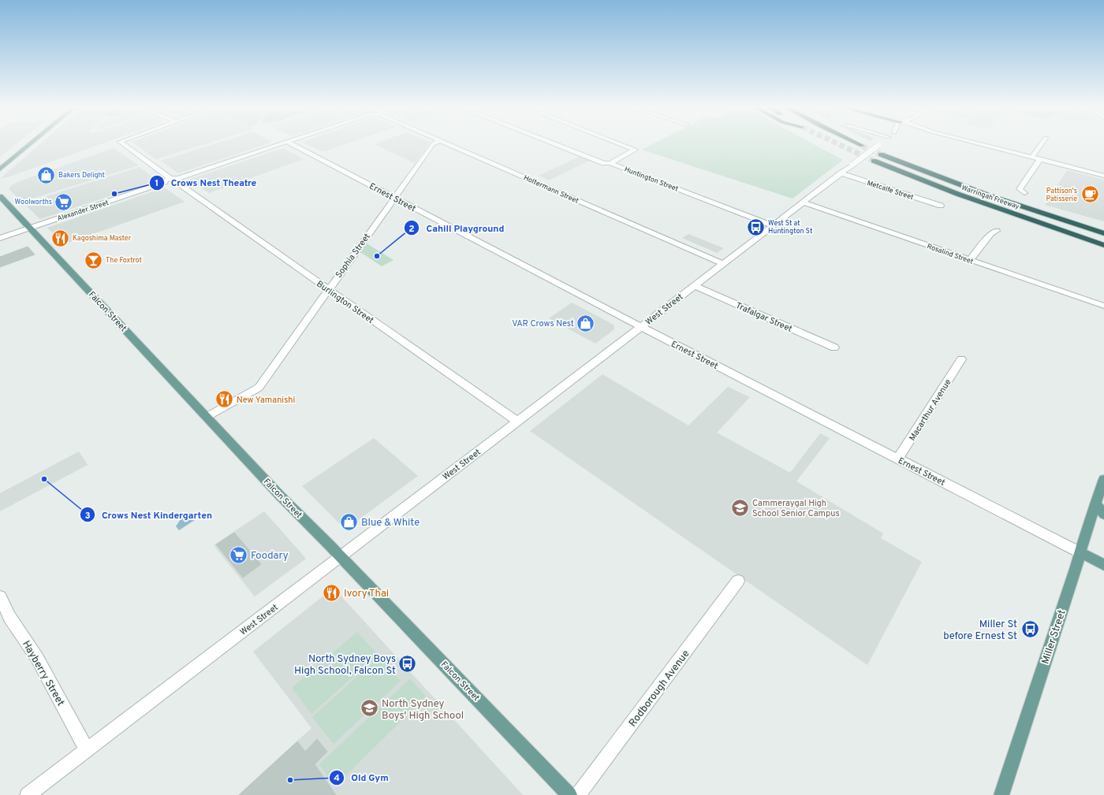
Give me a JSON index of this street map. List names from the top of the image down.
{
  "streets": {
    "highway": ["Warringah Freeway"],
    "main road": ["Ernest Street", "Falcon Street", "Miller Street"],
    "street": [
      "Huntington Street",
      "Holtermann Street",
      "Metcalfe Street",
      "Alexander Street",
      "Rosalind Street",
      "Sophia Street",
      "Burlington Street",
      "West Street",
      "Trafalgar Street",
      "Macarthur Avenue",
      "Hayberry Street",
      "Rodborough Avenue"
    ]
  },
  "crossings": [
    ["Huntington Street", "West Street"],
    ["Holtermann Street", "West Street"],
    ["Metcalfe Street", "West Street"],
    ["Ernest Street", "Sophia Street"],
    ["Ernest Street", "West Street"],
    ["Ernest Street", "Macarthur Avenue"],
    ["Ernest Street", "Miller Street"],
    ["Alexander Street", "Burlington Street"],
    ["Alexander Street", "Falcon Street"],
    ["Rosalind Street", "West Street"],
    ["Sophia Street", "Burlington Street"],
    ["Sophia Street", "Falcon Street"],
    ["Burlington Street", "West Street"],
    ["West Street", "Falcon Street"],
    ["West Street", "Trafalgar Street"],
    ["West Street", "Hayberry Street"]
  ],
  "places": {
    "shop": ["Bakers Delight", "VAR Crows Nest", "Blue & White"],
    "other": [
      "Crows Nest Theatre",
      "Cahill Playground",
      "Crows Nest Kindergarten",
      "Old Gym"
    ],
    "cafe": ["Pattison's Patisserie"],
    "supermarket": ["Woolworths", "Foodary"],
    "bus stop": ["West St at Huntington St", "Miller St before Ernest St", "North Sydney Boys High School, Falcon St"],
    "restaurant": ["Kagoshima Master", "New Yamanishi", "Ivory Thai"],
    "bar": ["The Foxtrot"],
    "school or university": ["Cammeraygal High School Senior Campus", "North Sydney Boys' High School"]
  }
}
